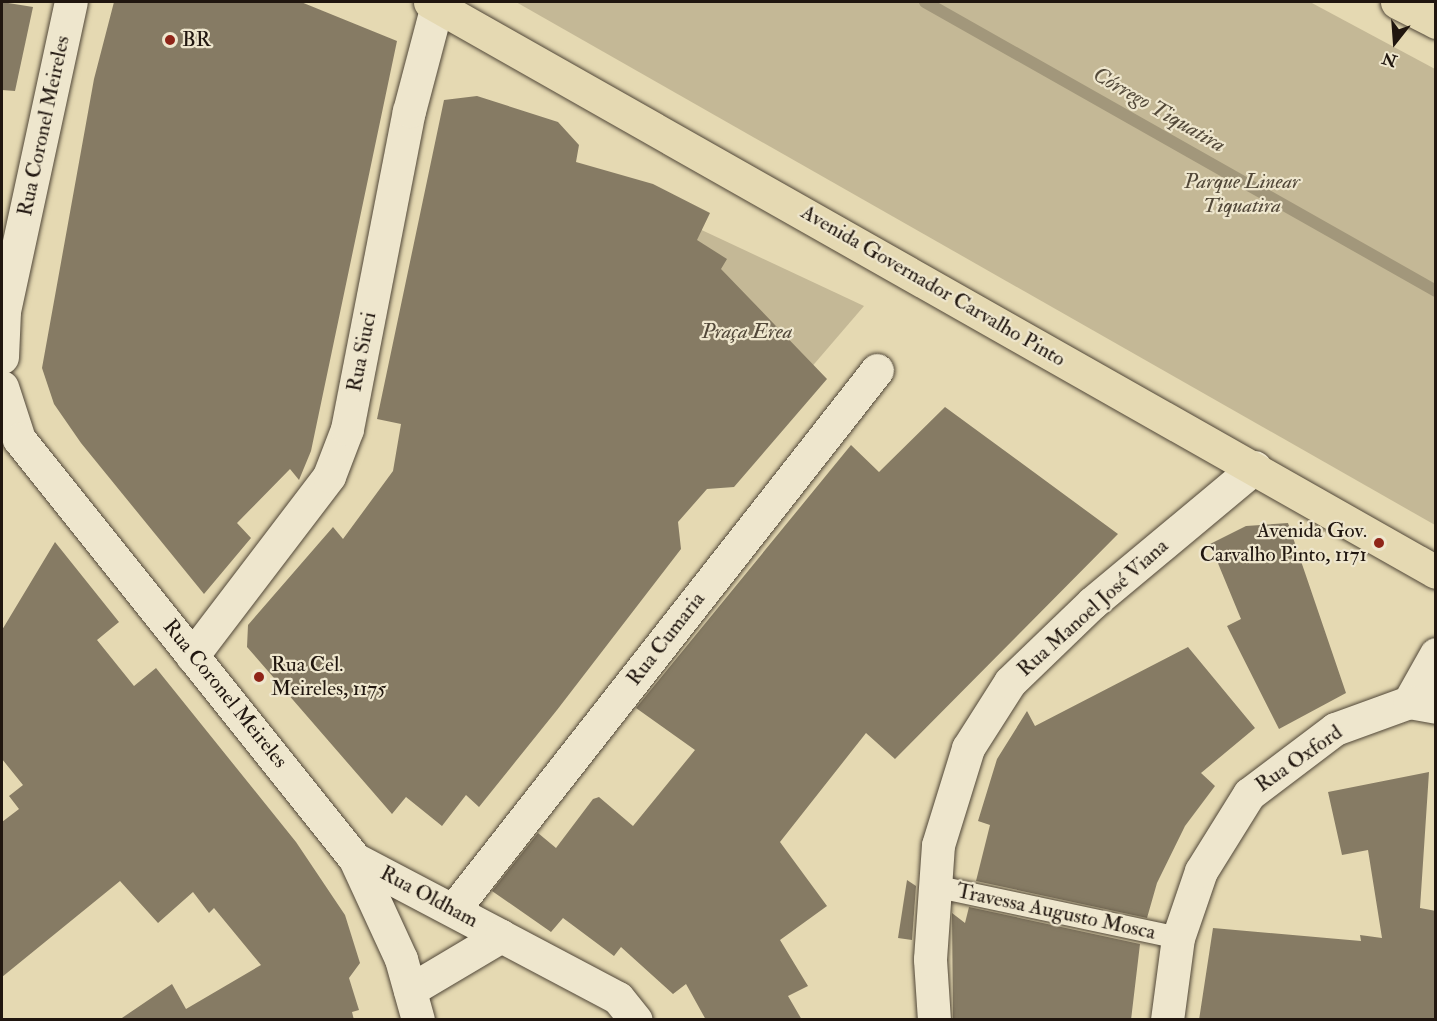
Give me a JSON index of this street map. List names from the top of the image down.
{
  "streets": {
    "main road": ["Avenida Governador Carvalho Pinto"],
    "street": [
      "Rua Coronel Meireles",
      "Rua Siuci",
      "Rua Manoel José Viana",
      "Rua Cumaria",
      "Rua Oxford",
      "Rua Oldham"
    ],
    "lane": ["Travessa Augusto Mosca"]
  },
  "crossings": [
    ["Rua Coronel Meireles", "Rua Siuci"],
    ["Rua Coronel Meireles", "Rua Oldham"],
    ["Avenida Governador Carvalho Pinto", "Rua Siuci"],
    ["Avenida Governador Carvalho Pinto", "Rua Manoel José Viana"],
    ["Rua Manoel José Viana", "Travessa Augusto Mosca"],
    ["Rua Cumaria", "Rua Oldham"],
    ["Rua Oxford", "Travessa Augusto Mosca"]
  ],
  "water": ["Córrego Tiquatira"],
  "parks": ["Parque Linear Tiquatira", "Praça Erea"],
  "places": ["BR", "Avenida Gov. Carvalho Pinto, 1171", "Rua Cel. Meireles, 1175"],
  "north": "bottom"
}
